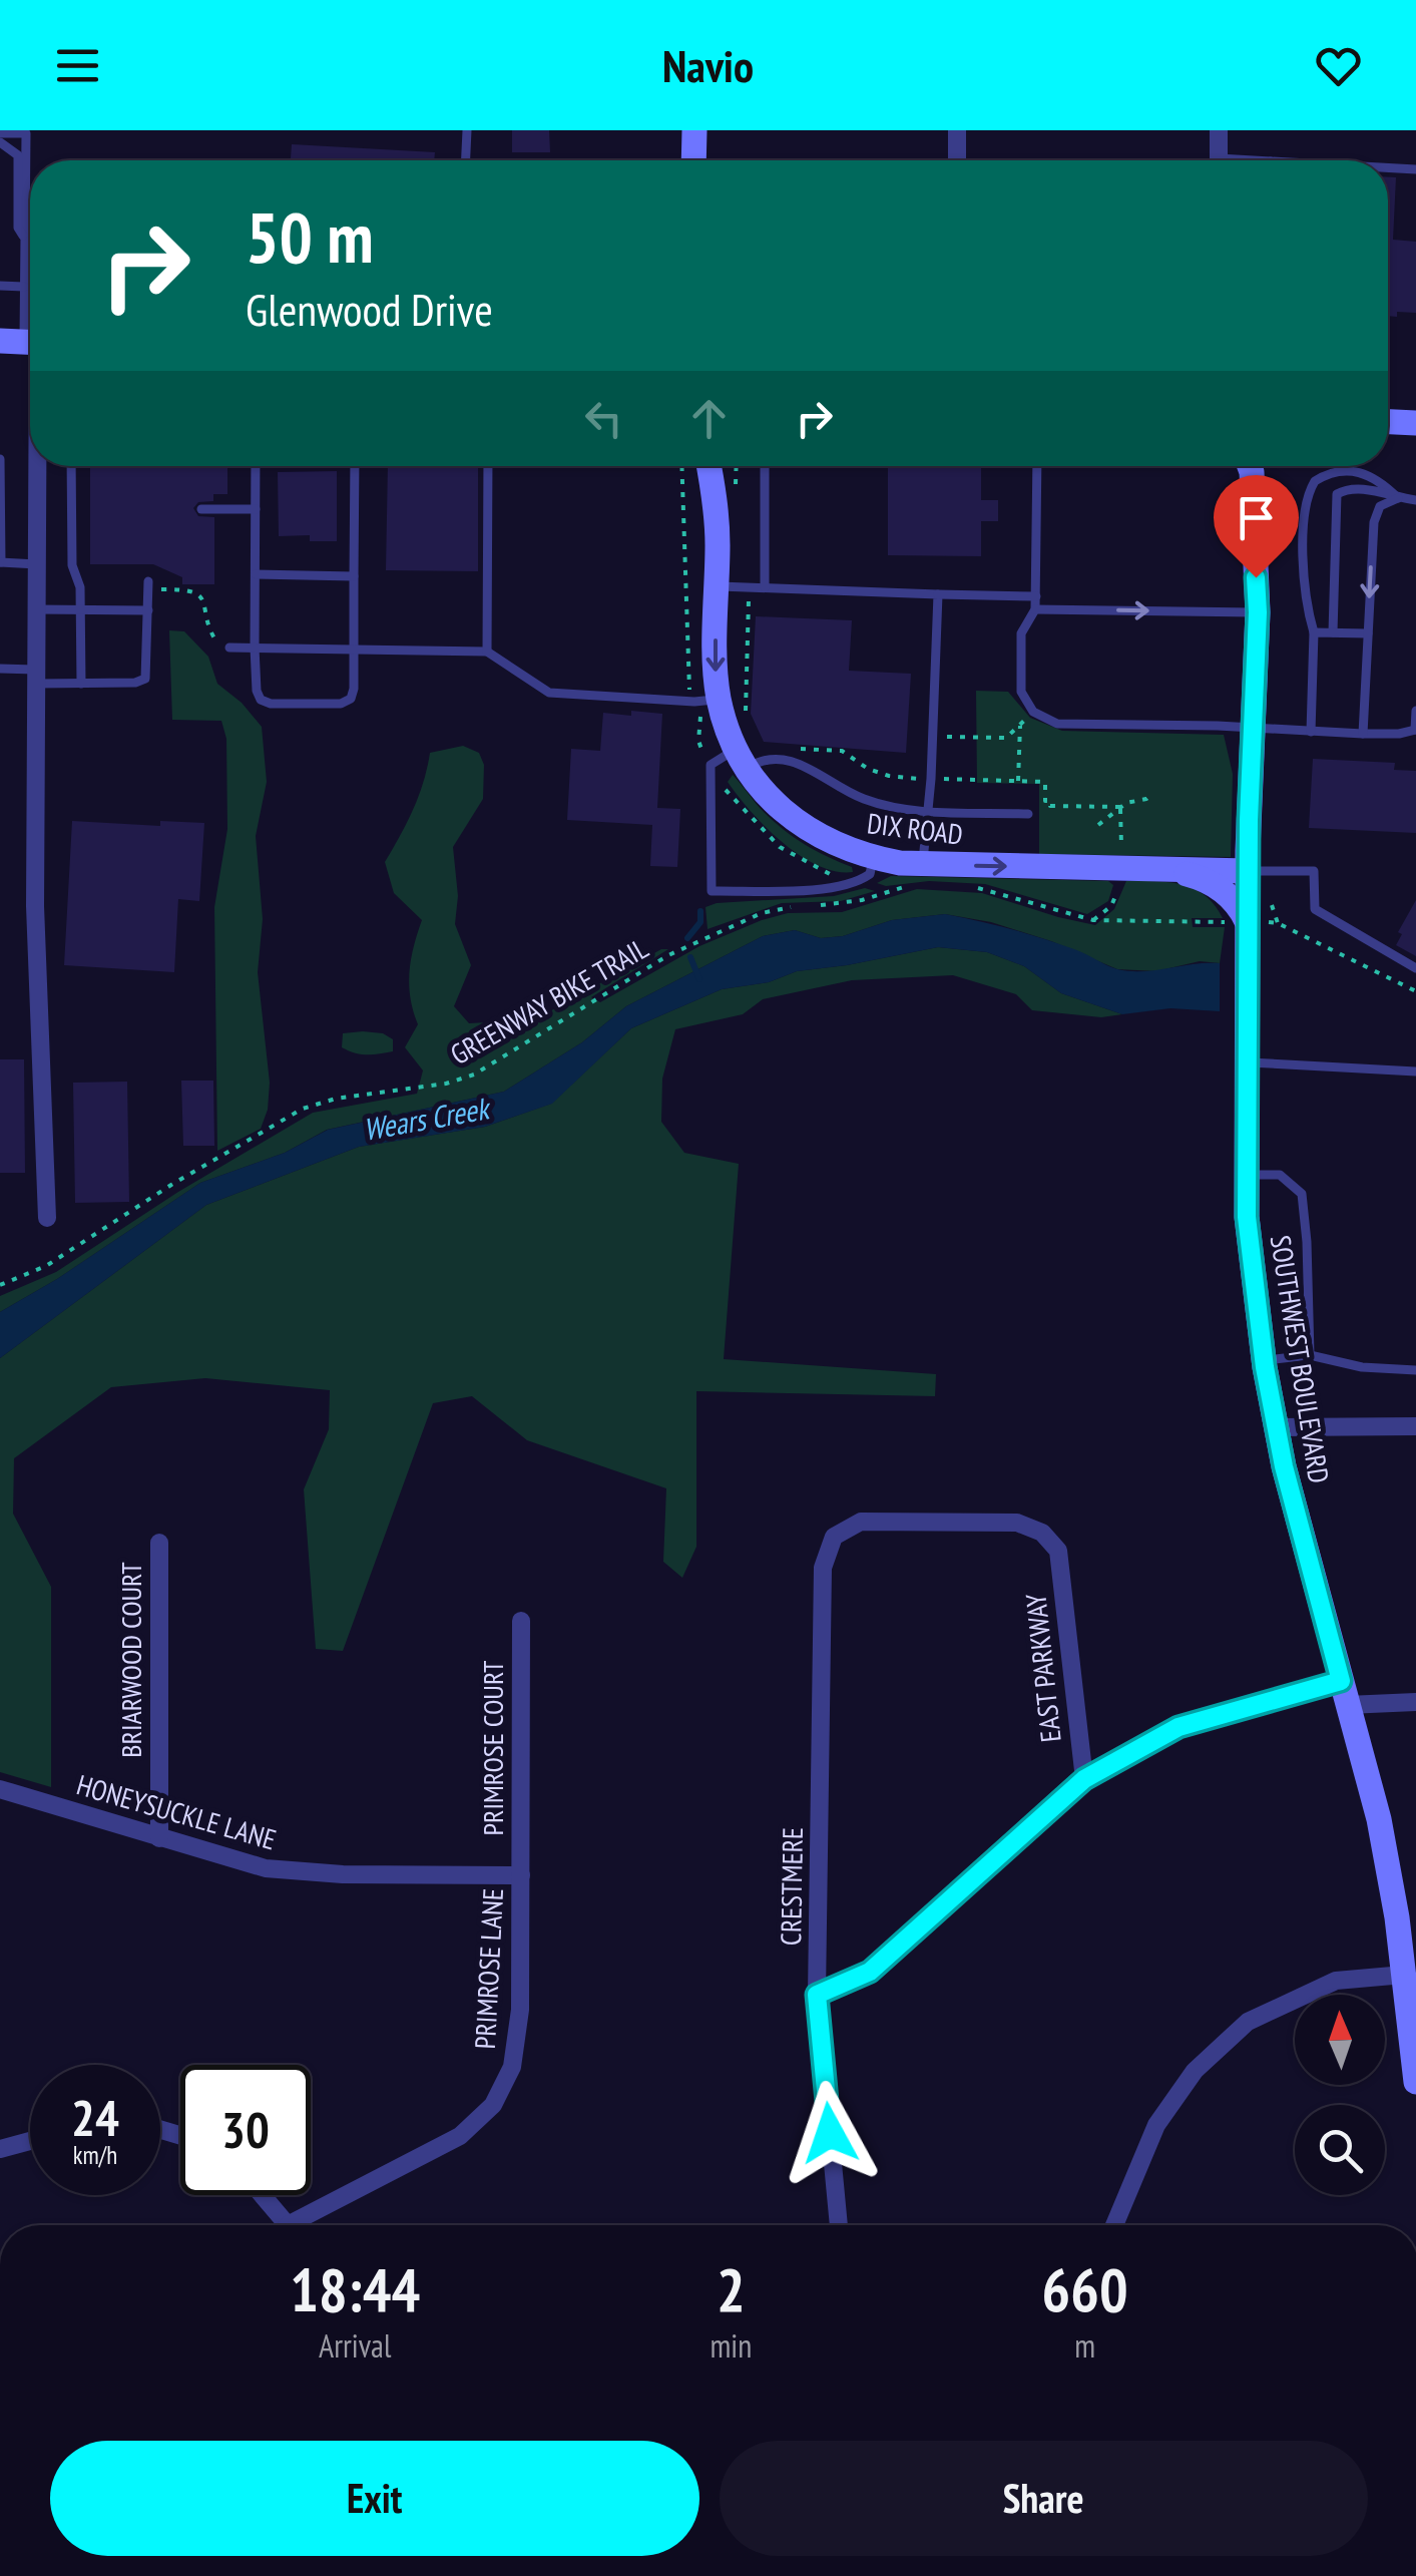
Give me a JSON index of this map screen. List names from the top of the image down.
{
  "streets": {
    "main road": ["DIX ROAD", "SOUTHWEST BOULEVARD"],
    "street": [
      "BRIARWOOD COURT",
      "EAST PARKWAY",
      "PRIMROSE COURT",
      "HONEYSUCKLE LANE",
      "CRESTMERE",
      "PRIMROSE LANE"
    ],
    "path": ["GREENWAY BIKE TRAIL"]
  },
  "crossings": [
    ["DIX ROAD", "SOUTHWEST BOULEVARD"],
    ["BRIARWOOD COURT", "HONEYSUCKLE LANE"],
    ["EAST PARKWAY", "CRESTMERE"],
    ["PRIMROSE COURT", "HONEYSUCKLE LANE"],
    ["PRIMROSE COURT", "PRIMROSE LANE"],
    ["HONEYSUCKLE LANE", "PRIMROSE LANE"]
  ],
  "water": ["Wears Creek"],
  "north": "top",
  "page": {
    "header": "Navio",
    "turn": ["50 m", "Glenwood Drive"],
    "speed": "24 km/h",
    "limit": "30",
    "eta": [
      "18:44",
      "Arrival",
      "2",
      "min",
      "660",
      "m"
    ],
    "buttons": ["Exit", "Share"]
  }
}
